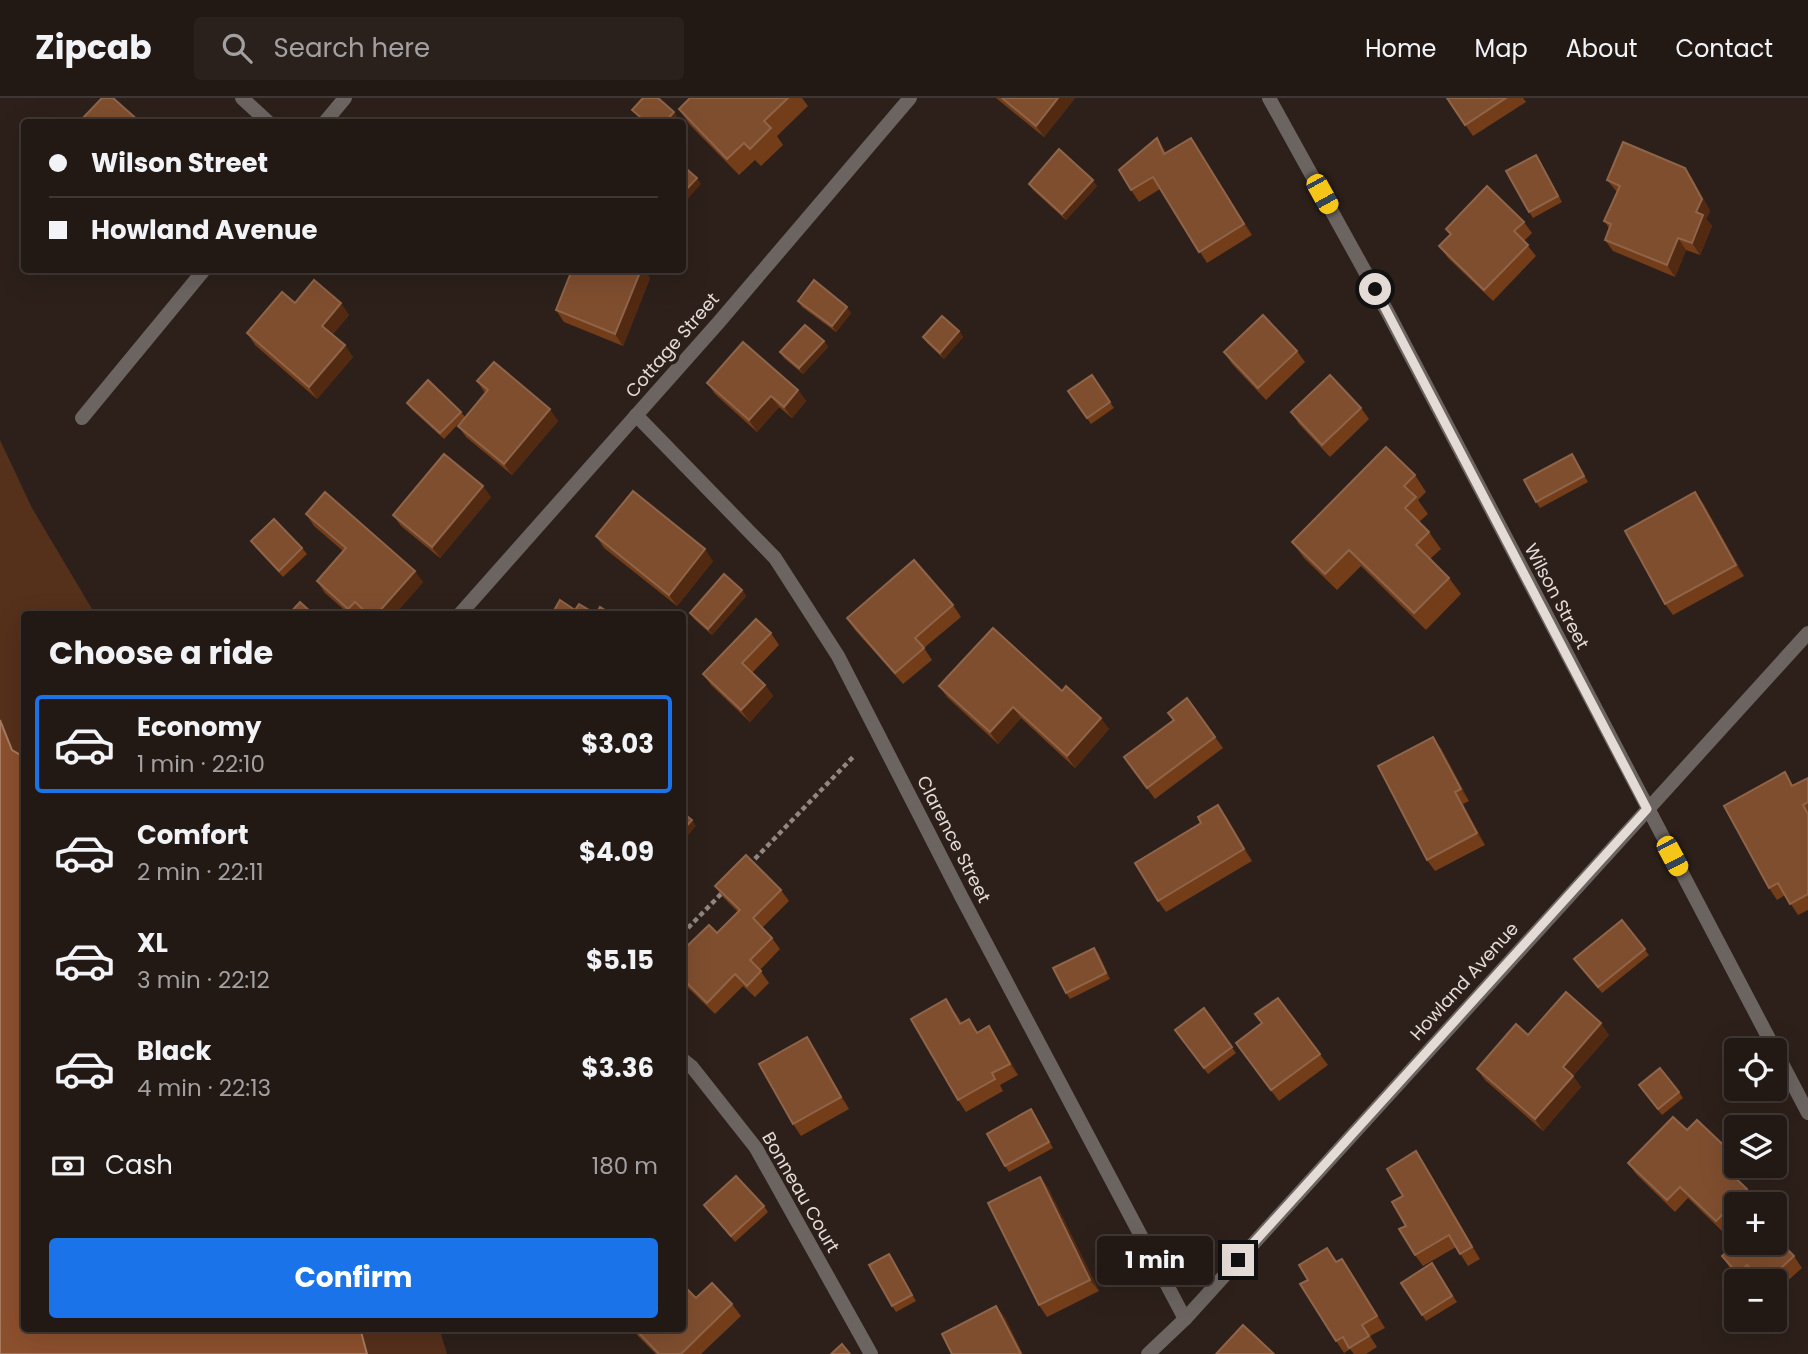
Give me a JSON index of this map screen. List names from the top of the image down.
{
  "streets": {
    "street": [
      "Cottage Street",
      "Wilson Street",
      "Clarence Street",
      "Howland Avenue",
      "Bonneau Court"
    ]
  },
  "crossings": [
    ["Cottage Street", "Clarence Street"],
    ["Wilson Street", "Howland Avenue"],
    ["Clarence Street", "Howland Avenue"]
  ],
  "page": {
    "header": "Zipcab",
    "search": "Search here",
    "nav": [
      "Home",
      "Map",
      "About",
      "Contact"
    ],
    "banner": ["Wilson Street", "Howland Avenue"],
    "heading": "Choose a ride",
    "list": [
      {
        "name": "Economy",
        "note": "1 min · 22:10",
        "value": "$3.03"
      },
      {
        "name": "Comfort",
        "note": "2 min · 22:11",
        "value": "$4.09"
      },
      {
        "name": "XL",
        "note": "3 min · 22:12",
        "value": "$5.15"
      },
      {
        "name": "Black",
        "note": "4 min · 22:13",
        "value": "$3.36"
      }
    ],
    "map_buttons": ["+", "−"],
    "pay": ["Cash", "180 m"],
    "buttons": "Confirm",
    "bubble": "1 min"
  }
}
